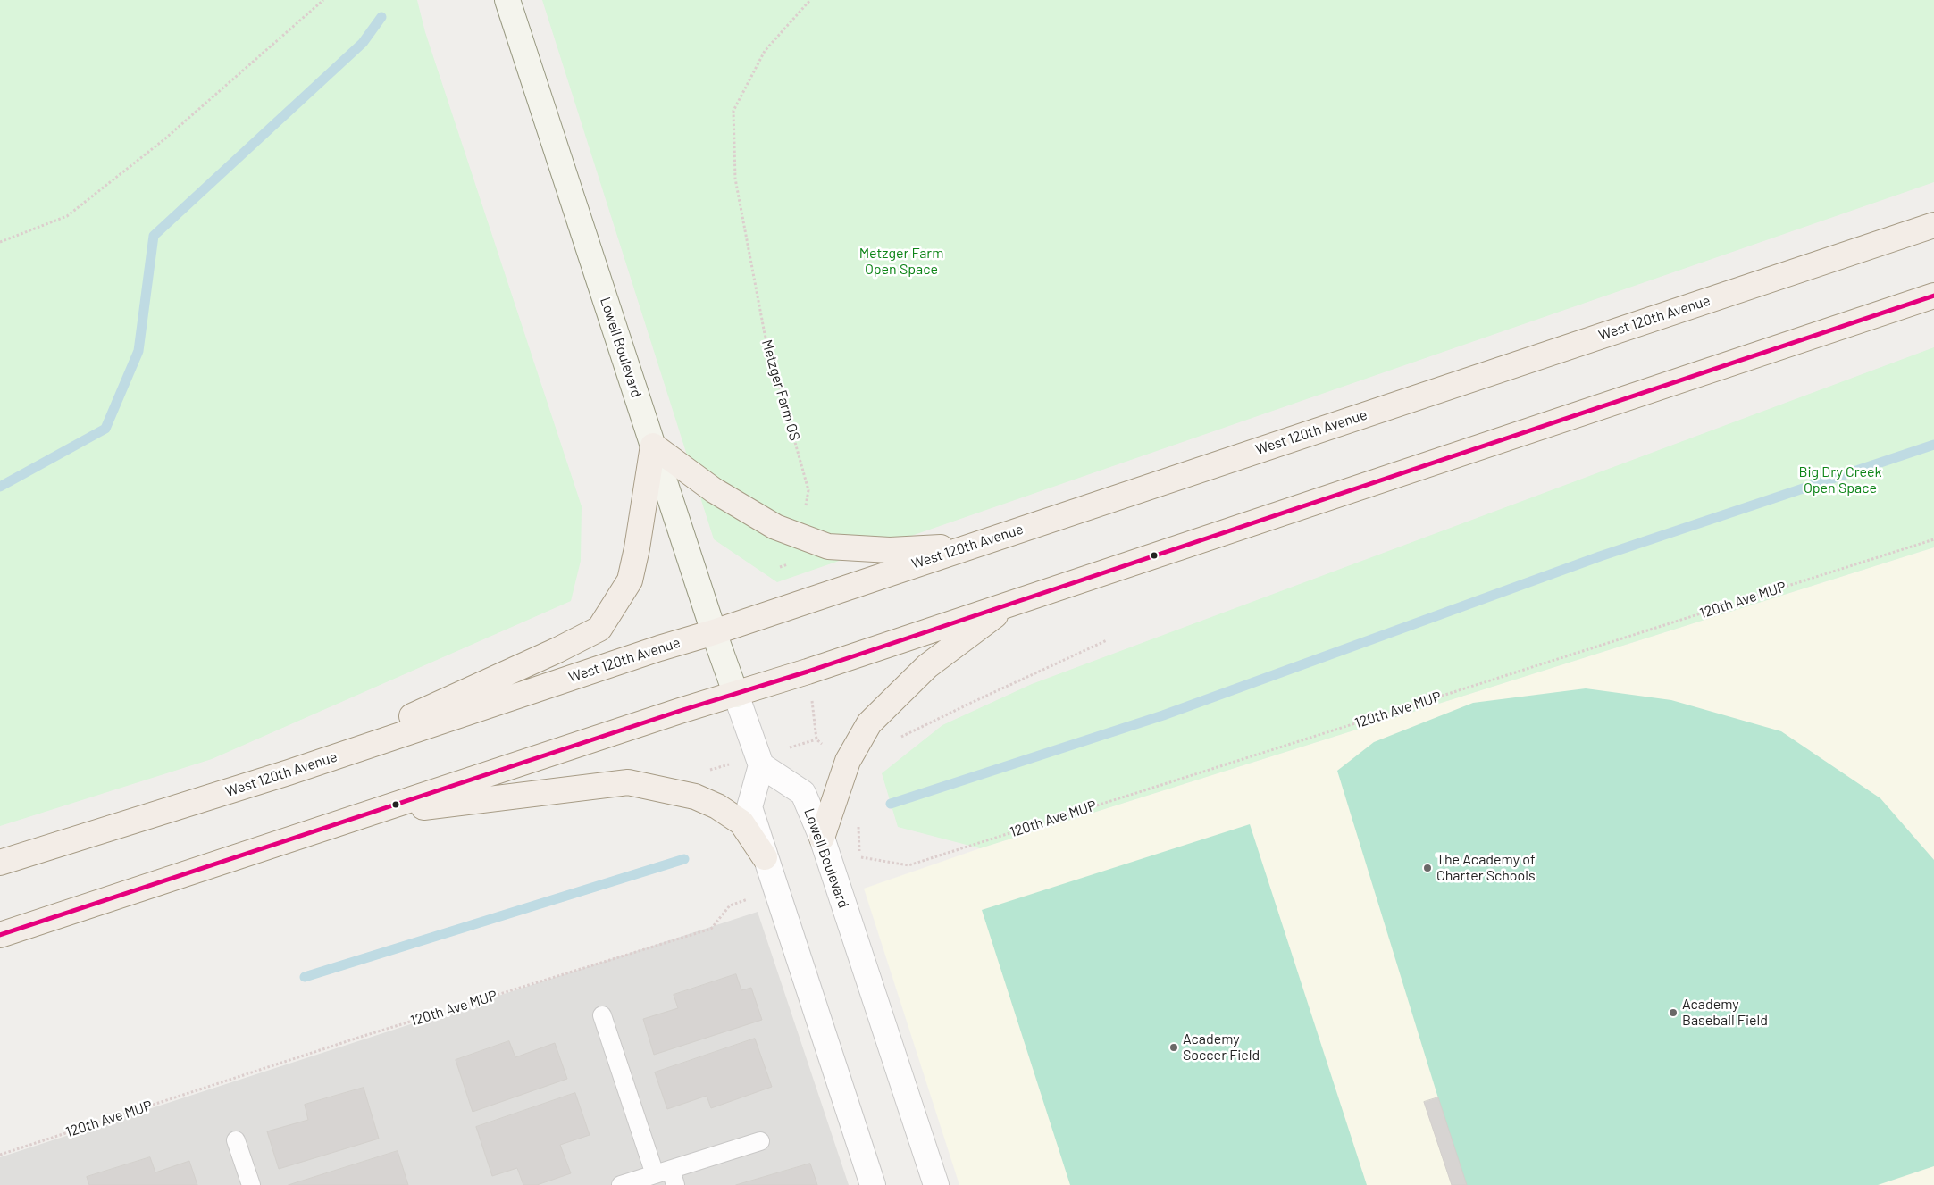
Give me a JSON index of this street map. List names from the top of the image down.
{
  "streets": {
    "main road": ["West 120th Avenue", "Lowell Boulevard"],
    "path": ["Metzger Farm OS", "120th Ave MUP"]
  },
  "crossings": [
    ["West 120th Avenue", "Lowell Boulevard"],
    ["West 120th Avenue", "Metzger Farm OS"]
  ],
  "parks": ["Metzger Farm Open Space", "Big Dry Creek Open Space"],
  "places": ["The Academy of Charter Schools", "Academy Baseball Field", "Academy Soccer Field"]
}
